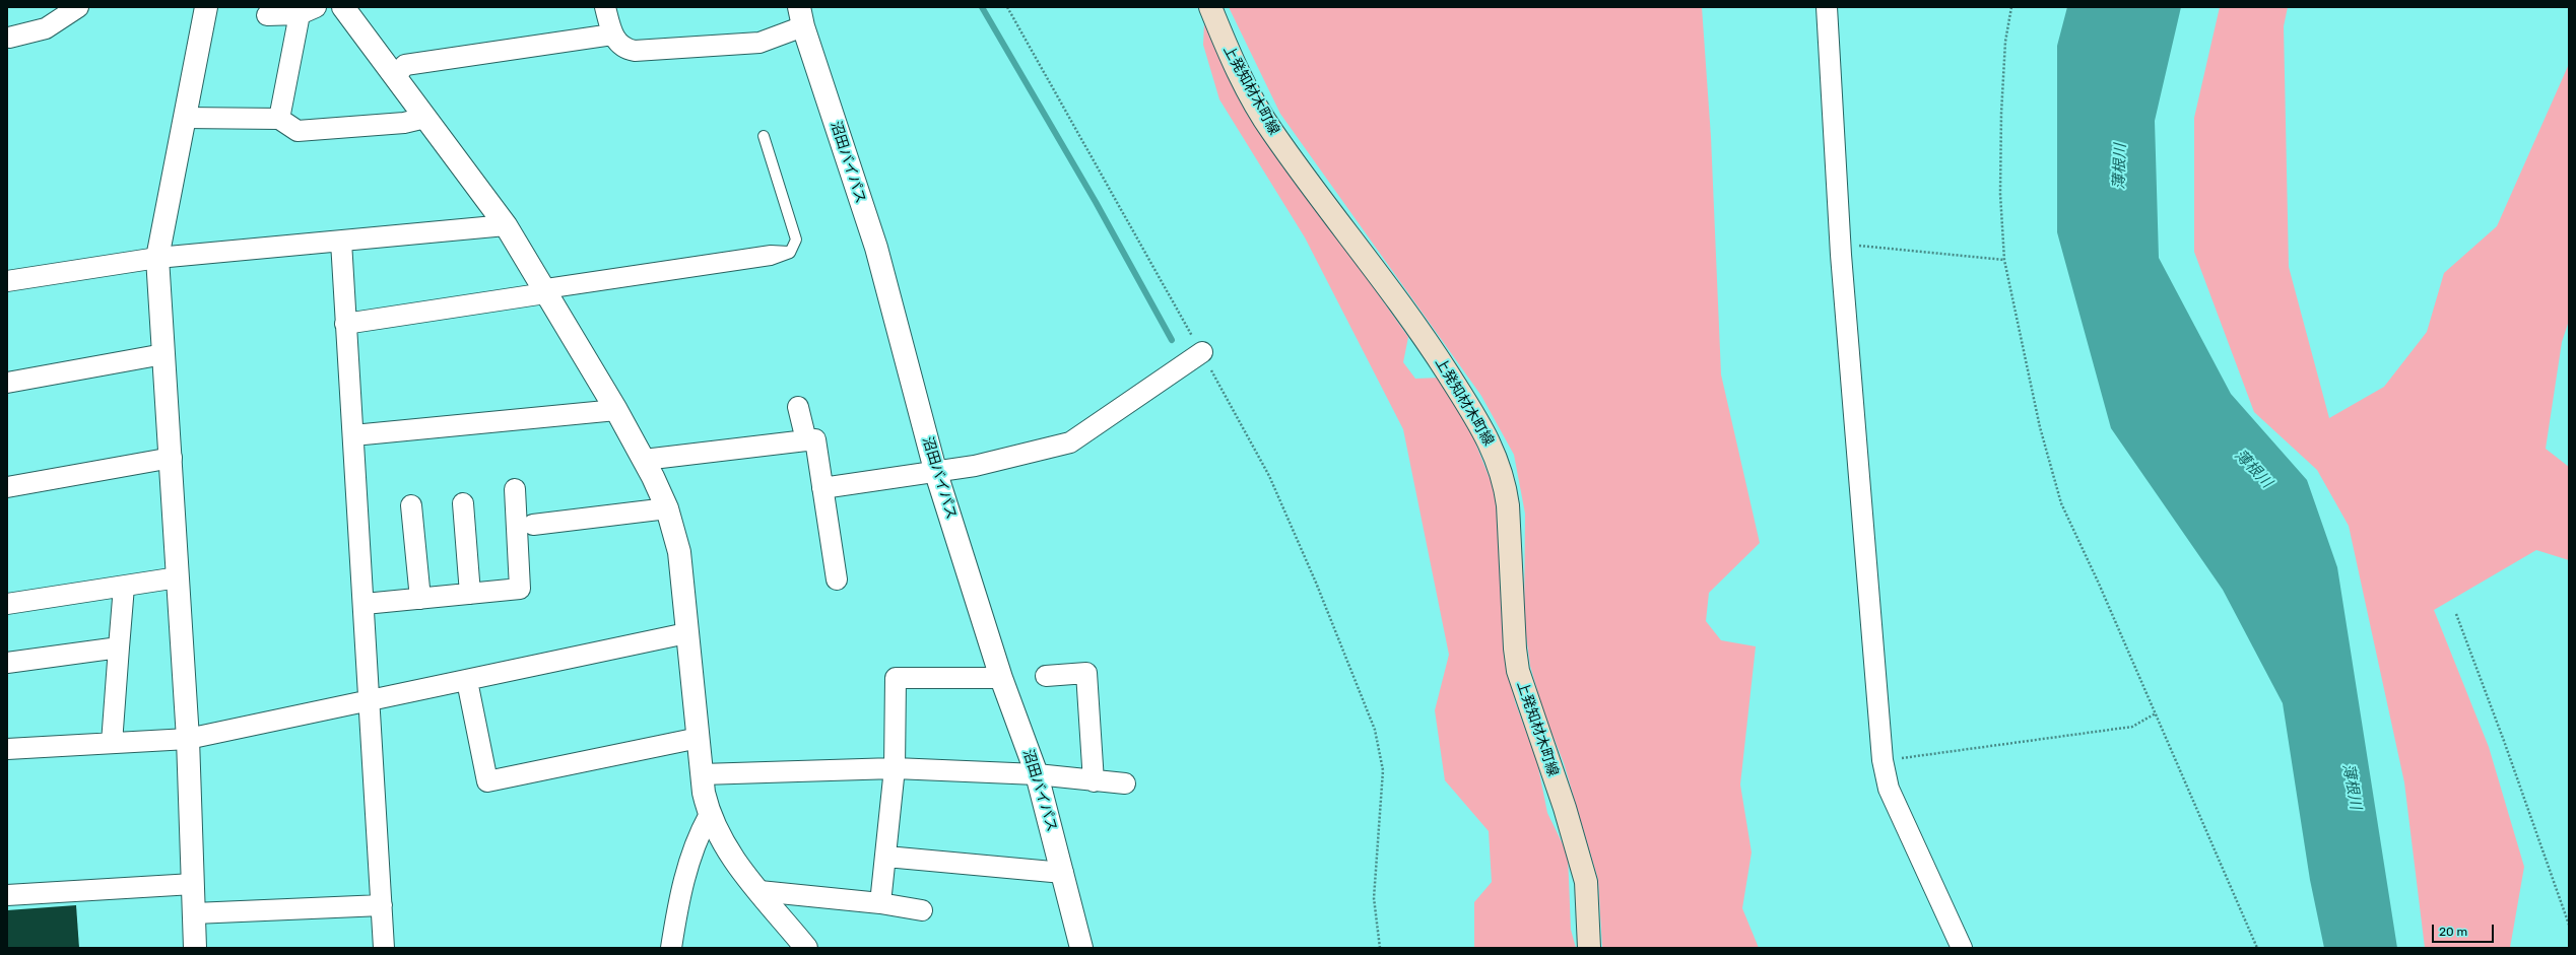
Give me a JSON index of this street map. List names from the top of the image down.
{
  "streets": {
    "main road": ["上発知材木町線"],
    "street": ["沼田バイパス"]
  },
  "water": ["薄根川"],
  "scale_bar": "20 m"
}
